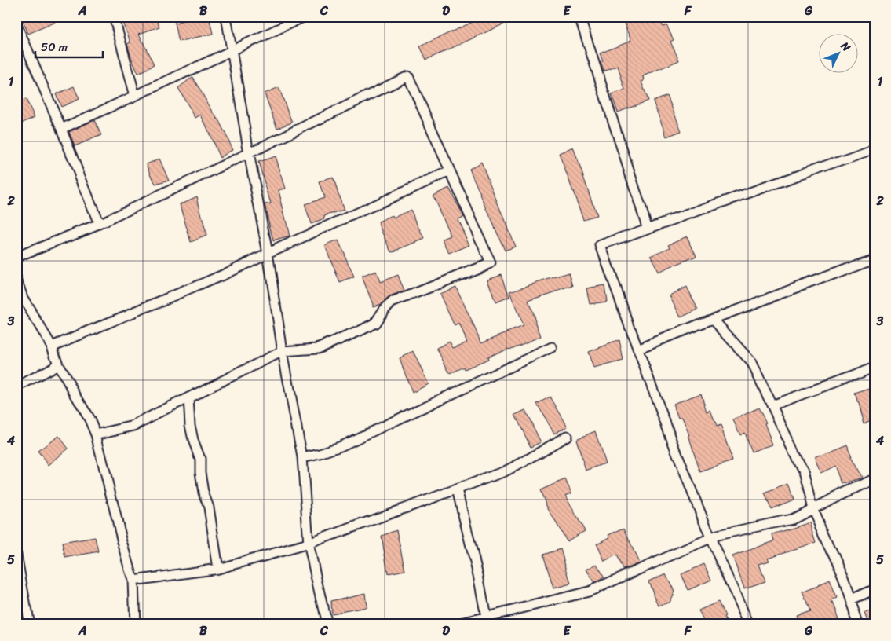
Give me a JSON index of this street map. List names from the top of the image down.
{
  "scale_bar": "50 m",
  "north": "top right",
  "grid": {
    "columns": [
      "A",
      "B",
      "C",
      "D",
      "E",
      "F",
      "G"
    ],
    "rows": [
      "1",
      "2",
      "3",
      "4",
      "5"
    ]
  }
}
